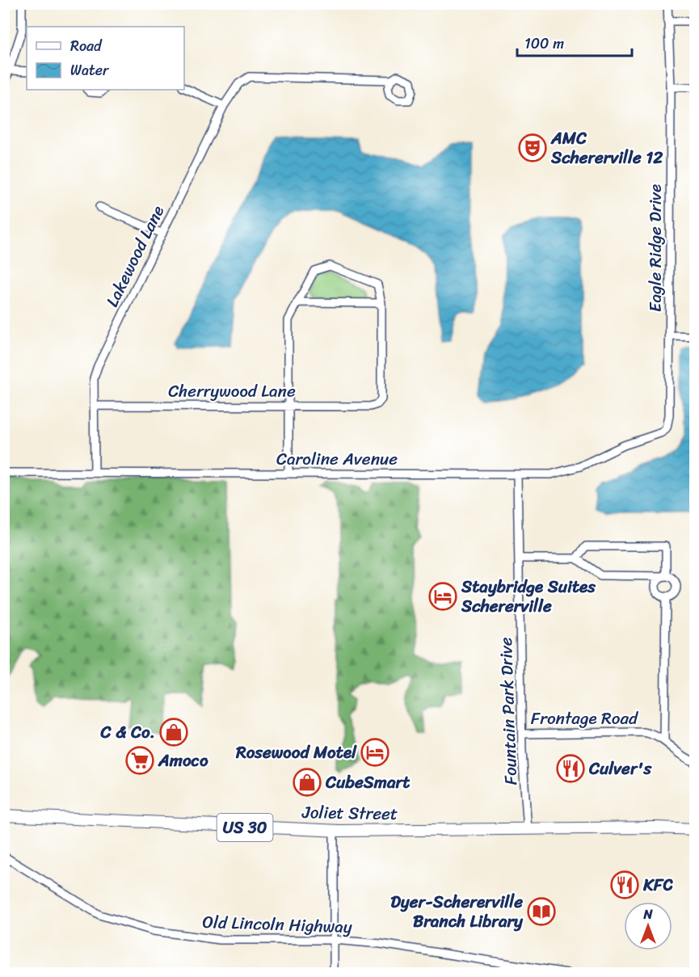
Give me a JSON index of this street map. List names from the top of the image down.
{
  "streets": {
    "main road": ["Joliet Street", "US 30"],
    "street": [
      "Eagle Ridge Drive",
      "Lakewood Lane",
      "Cherrywood Lane",
      "Caroline Avenue",
      "Fountain Park Drive",
      "Frontage Road",
      "Old Lincoln Highway"
    ]
  },
  "crossings": [
    ["Eagle Ridge Drive", "Caroline Avenue"],
    ["Lakewood Lane", "Cherrywood Lane"],
    ["Lakewood Lane", "Caroline Avenue"],
    ["Caroline Avenue", "Fountain Park Drive"],
    ["Fountain Park Drive", "Frontage Road"],
    ["Fountain Park Drive", "Joliet Street"]
  ],
  "places": {
    "theatre": ["AMC Schererville 12"],
    "hotel": ["Staybridge Suites Schererville", "Rosewood Motel"],
    "shop": ["C & Co.", "CubeSmart"],
    "supermarket": ["Amoco"],
    "restaurant": ["Culver's", "KFC"],
    "library": ["Dyer-Schererville Branch Library"]
  },
  "legend": ["Road", "Water"],
  "scale_bar": "100 m",
  "north": "top"
}
